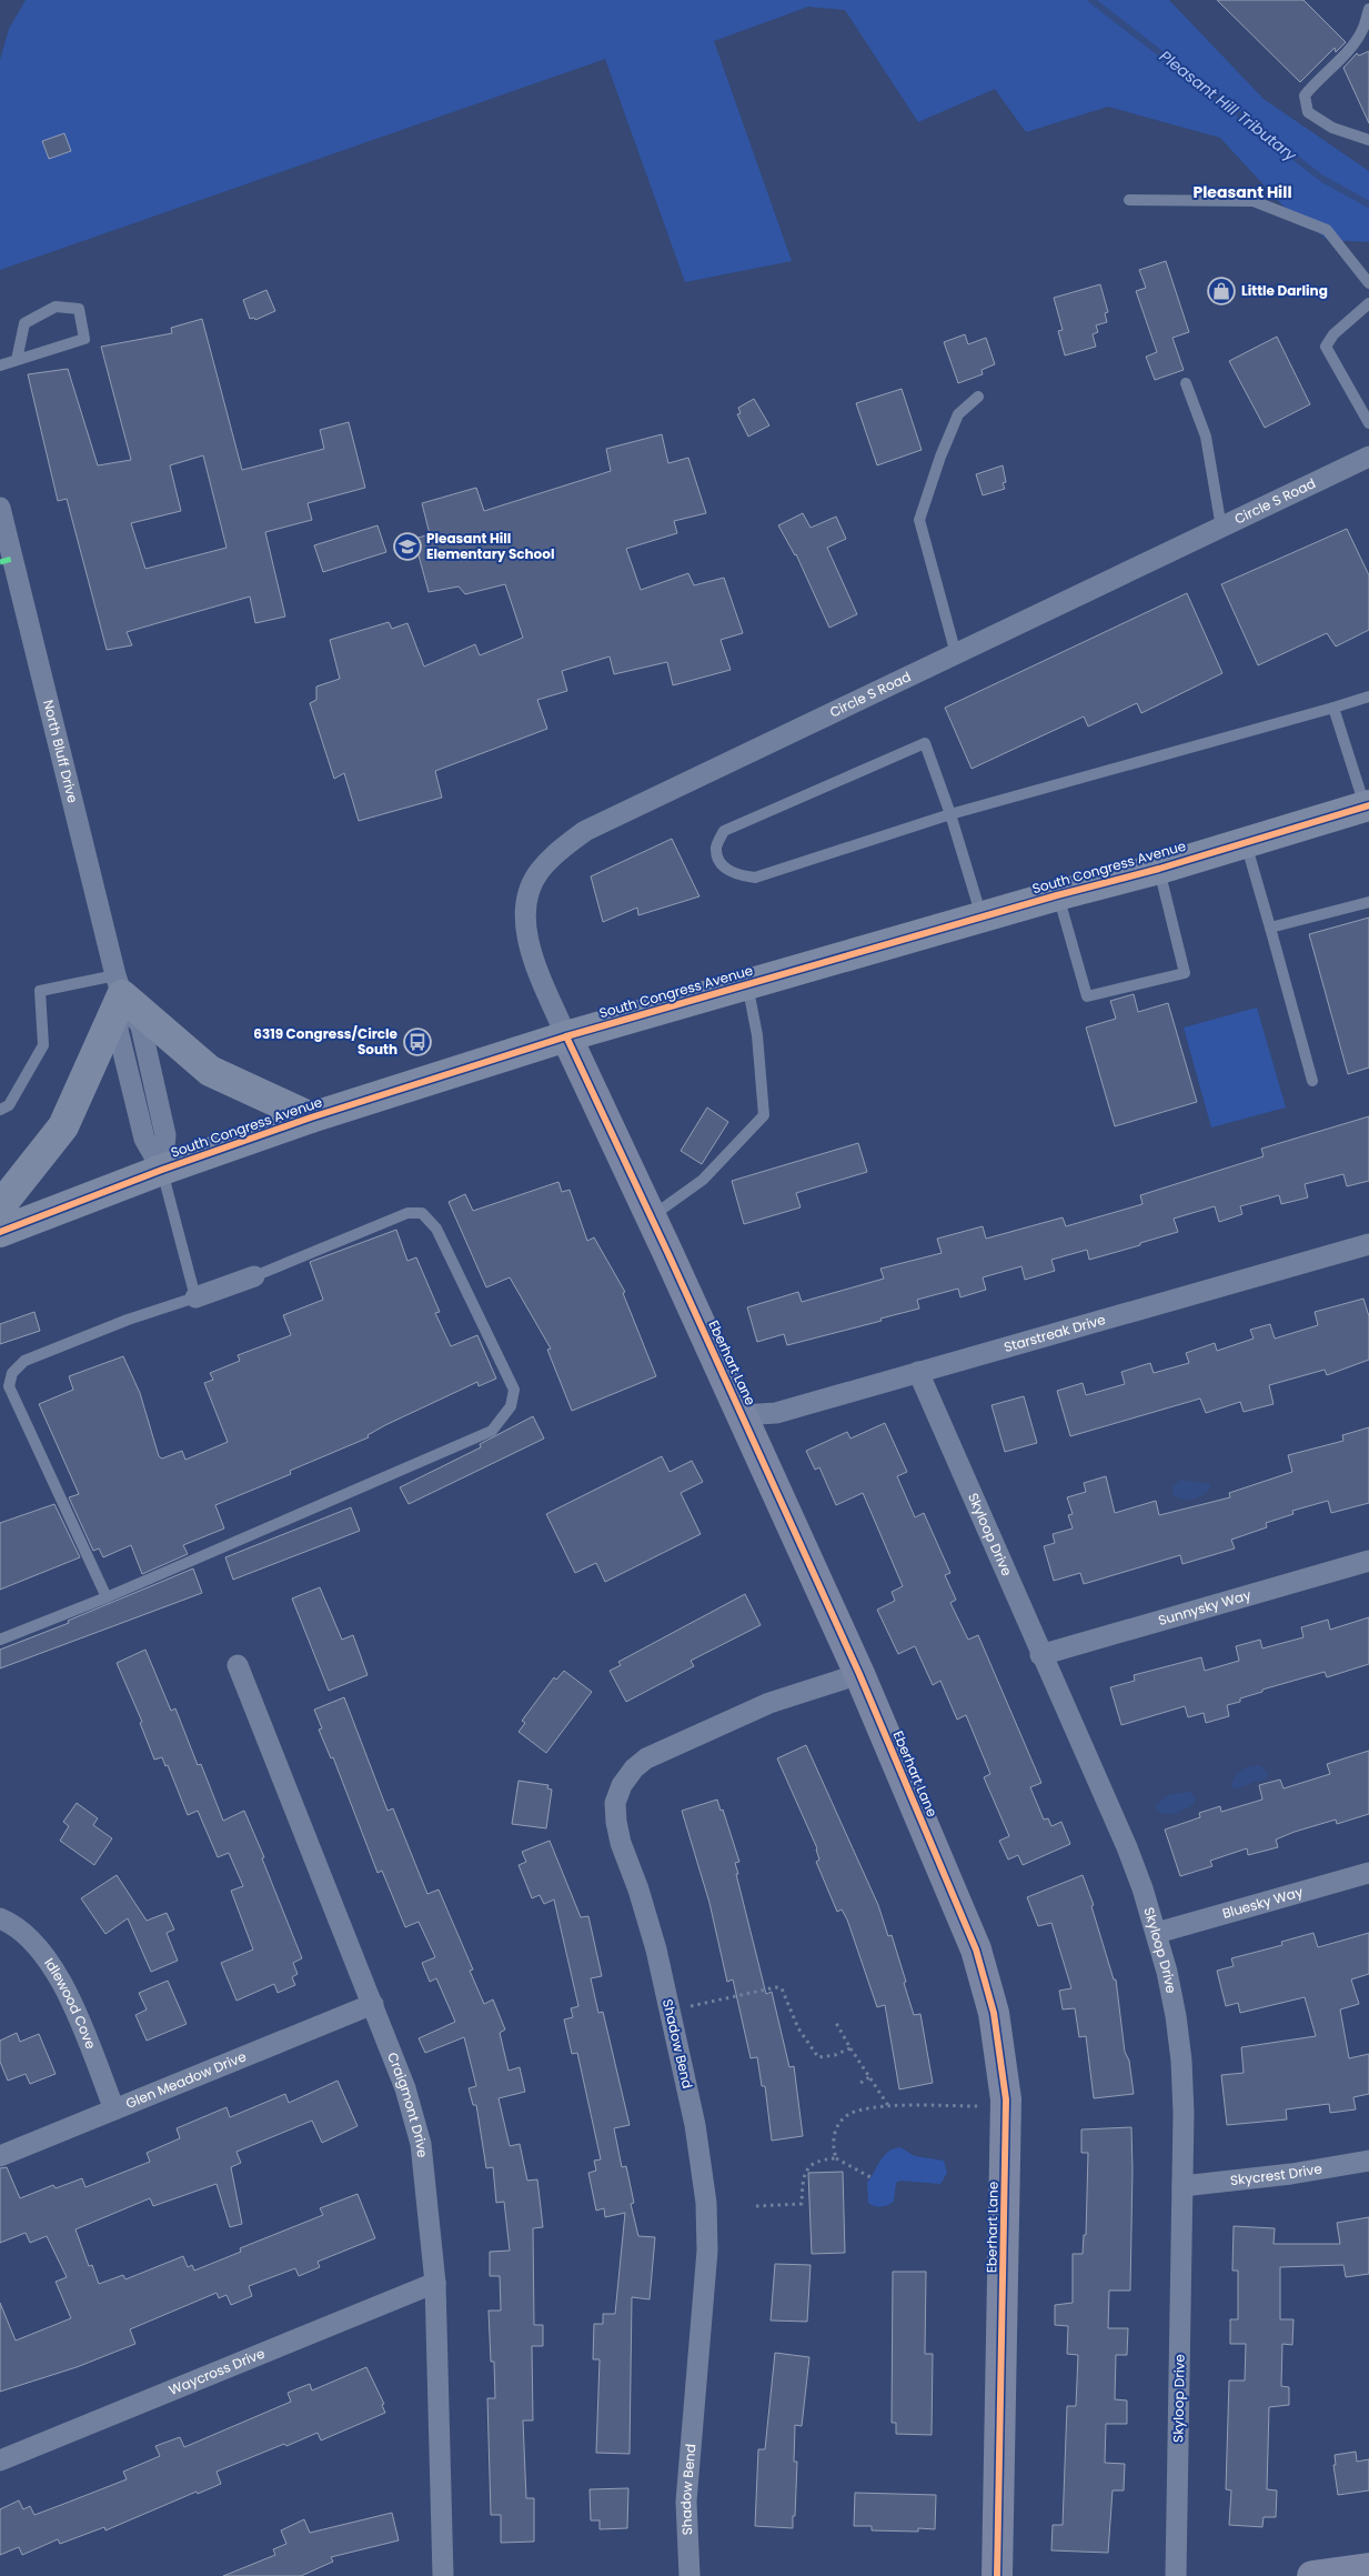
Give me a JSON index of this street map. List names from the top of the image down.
{
  "streets": {
    "main road": ["South Congress Avenue"],
    "street": [
      "Circle S Road",
      "North Bluff Drive",
      "Starstreak Drive",
      "Eberhart Lane",
      "Skyloop Drive",
      "Sunnysky Way",
      "Bluesky Way",
      "Idlewood Cove",
      "Shadow Bend",
      "Glen Meadow Drive",
      "Craigmont Drive",
      "Skycrest Drive",
      "Waycross Drive"
    ]
  },
  "crossings": [
    ["Circle S Road", "South Congress Avenue"],
    ["Circle S Road", "Eberhart Lane"],
    ["North Bluff Drive", "South Congress Avenue"],
    ["South Congress Avenue", "Eberhart Lane"],
    ["Starstreak Drive", "Eberhart Lane"],
    ["Starstreak Drive", "Skyloop Drive"],
    ["Eberhart Lane", "Shadow Bend"],
    ["Skyloop Drive", "Sunnysky Way"],
    ["Skyloop Drive", "Bluesky Way"],
    ["Skyloop Drive", "Skycrest Drive"],
    ["Idlewood Cove", "Glen Meadow Drive"],
    ["Glen Meadow Drive", "Craigmont Drive"],
    ["Craigmont Drive", "Waycross Drive"]
  ],
  "districts": ["Pleasant Hill"],
  "water": ["Pleasant Hill Tributary"],
  "places": {
    "shop": ["Little Darling"],
    "school or university": ["Pleasant Hill Elementary School"],
    "bus stop": ["6319 Congress/Circle South"]
  }
}
